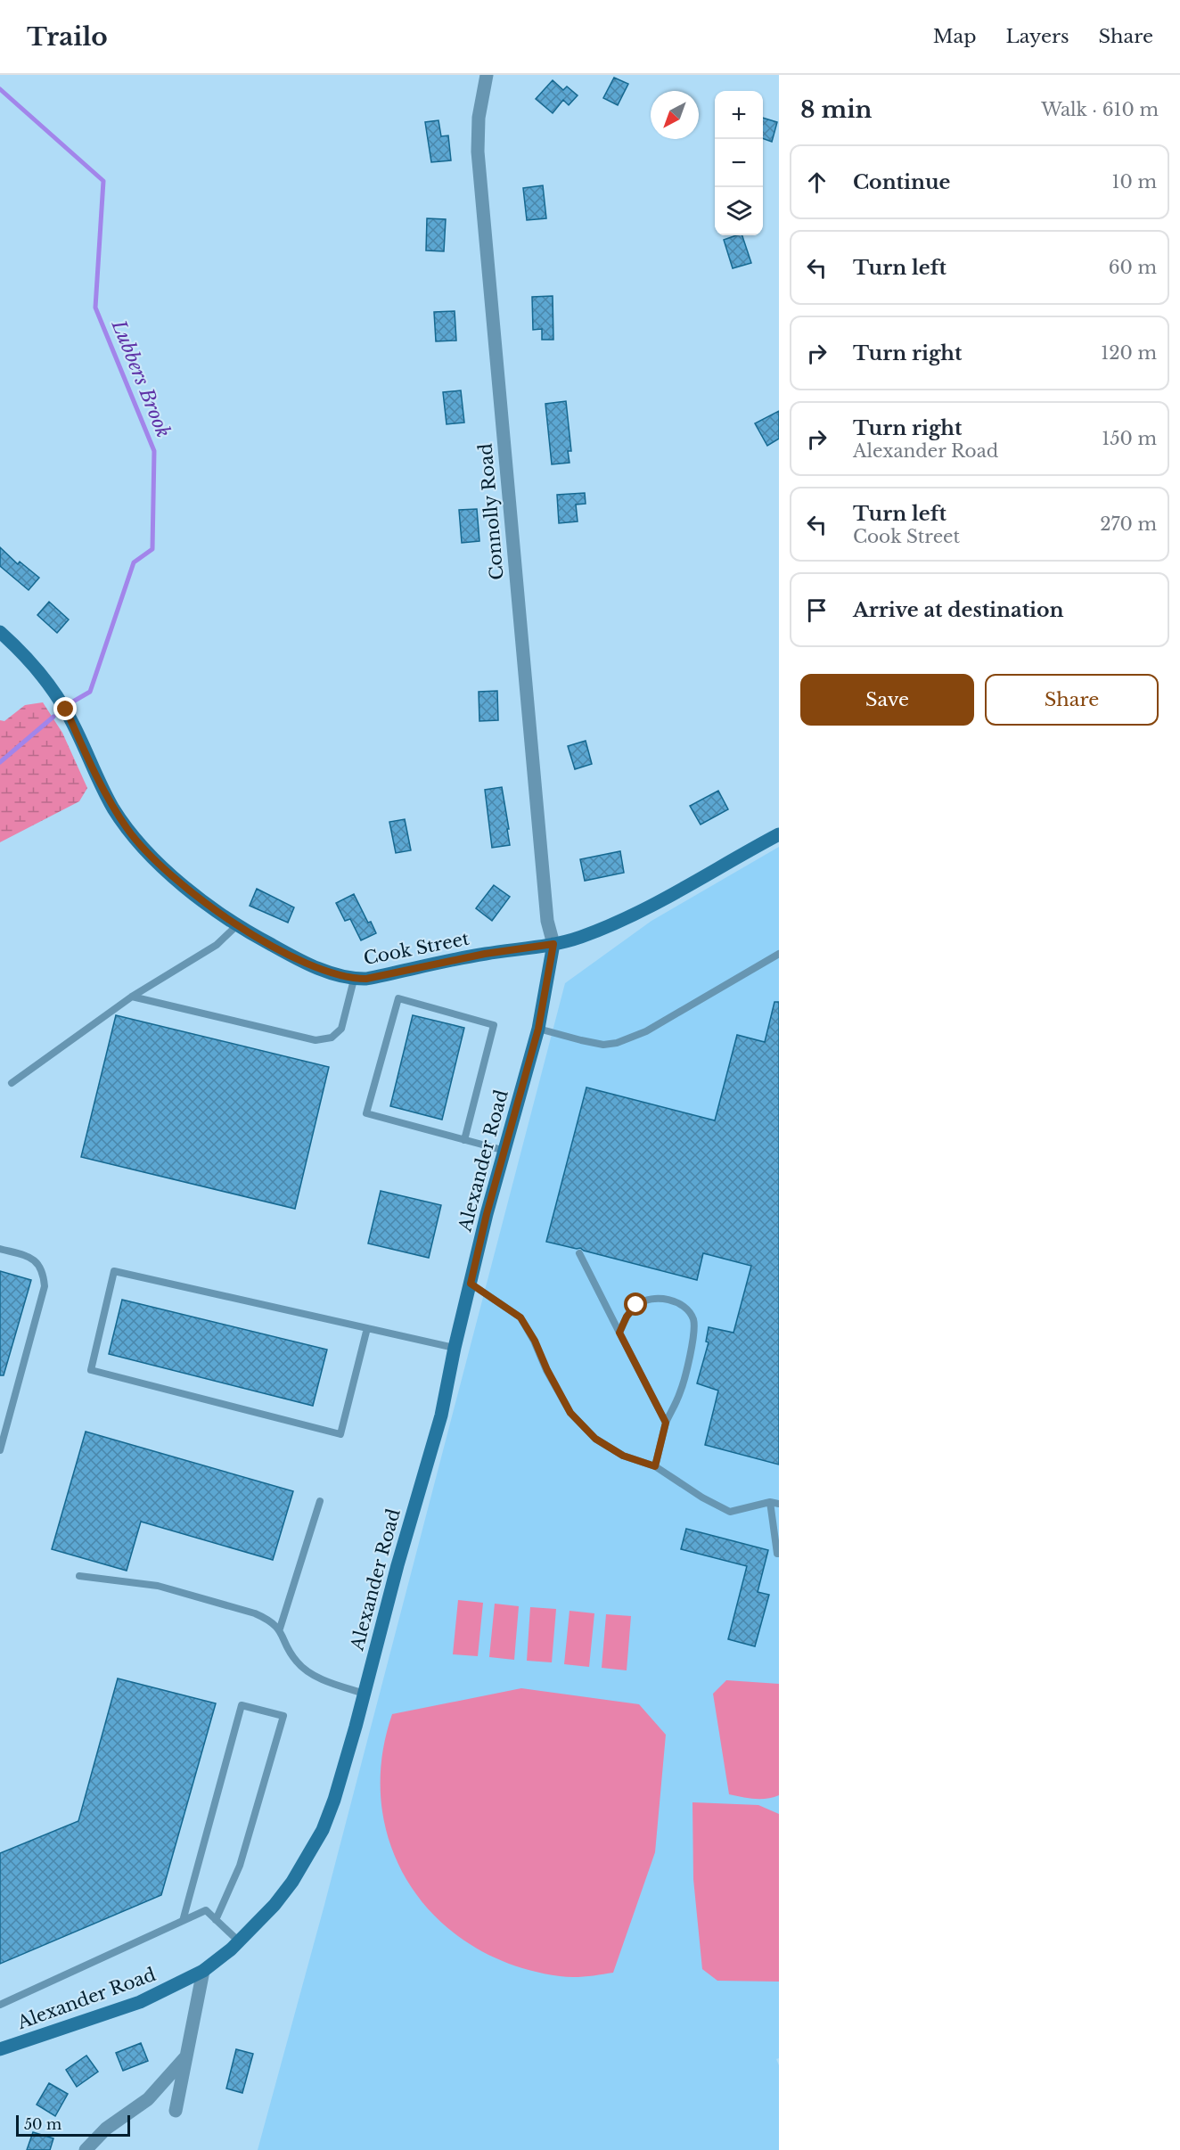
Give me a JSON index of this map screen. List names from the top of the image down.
{
  "streets": {
    "street": ["Connolly Road", "Cook Street", "Alexander Road"]
  },
  "crossings": [
    ["Connolly Road", "Cook Street"],
    ["Connolly Road", "Alexander Road"],
    ["Cook Street", "Alexander Road"]
  ],
  "water": ["Lubbers Brook"],
  "scale_bar": "50 m",
  "north": "bottom left",
  "page": {
    "header": "Trailo",
    "nav": ["Map", "Layers", "Share"],
    "heading": ["8 min", "Walk · 610 m"],
    "map_buttons": ["+", "−"],
    "list": [
      ["Continue", "10 m"],
      ["Turn left", "60 m"],
      ["Turn right", "120 m"],
      ["Turn right", "Alexander Road", "150 m"],
      ["Turn left", "Cook Street", "270 m"],
      "Arrive at destination"
    ],
    "buttons": ["Save", "Share"],
    "scale": "50 m"
  }
}
